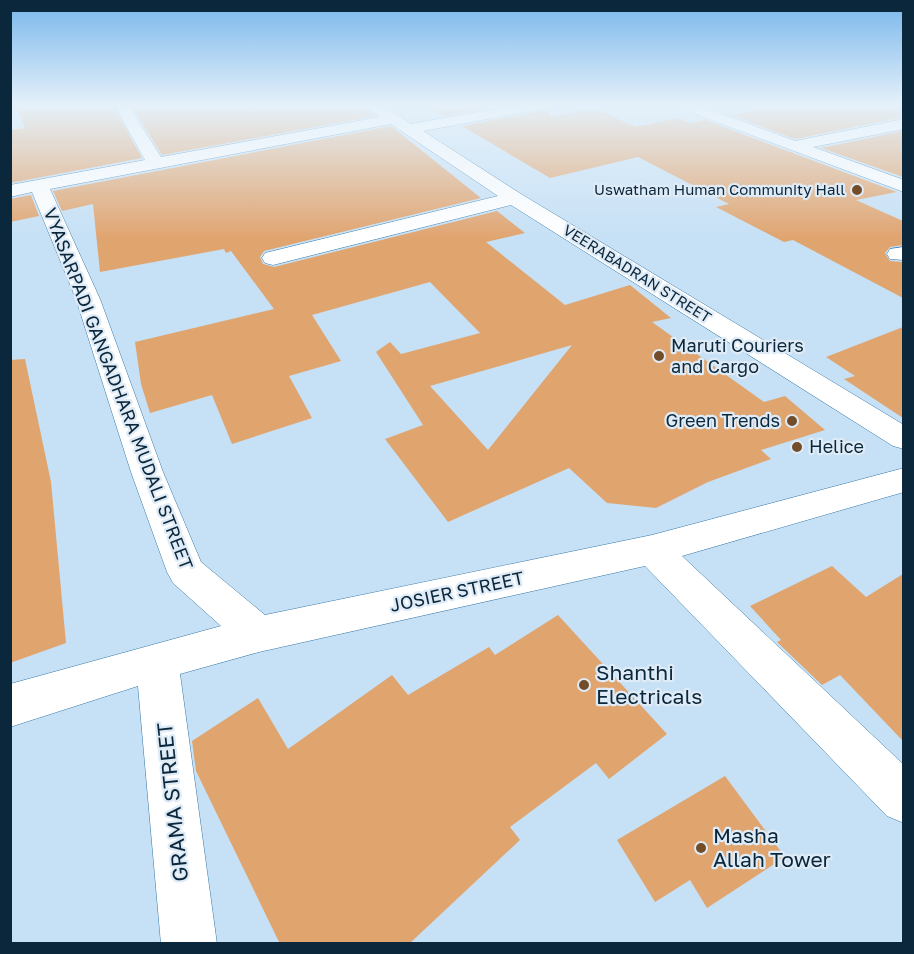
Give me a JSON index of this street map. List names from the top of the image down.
{
  "streets": {
    "street": [
      "VEERABADRAN STREET",
      "VYASARPADI GANGADHARA MUDALI STREET",
      "JOSIER STREET",
      "GRAMA STREET"
    ]
  },
  "crossings": [
    ["VYASARPADI GANGADHARA MUDALI STREET", "JOSIER STREET"],
    ["JOSIER STREET", "GRAMA STREET"]
  ],
  "places": [
    "Uswatham Human Community Hall",
    "Maruti Couriers and Cargo",
    "Green Trends",
    "Helice",
    "Shanthi Electricals",
    "Masha Allah Tower"
  ]
}
